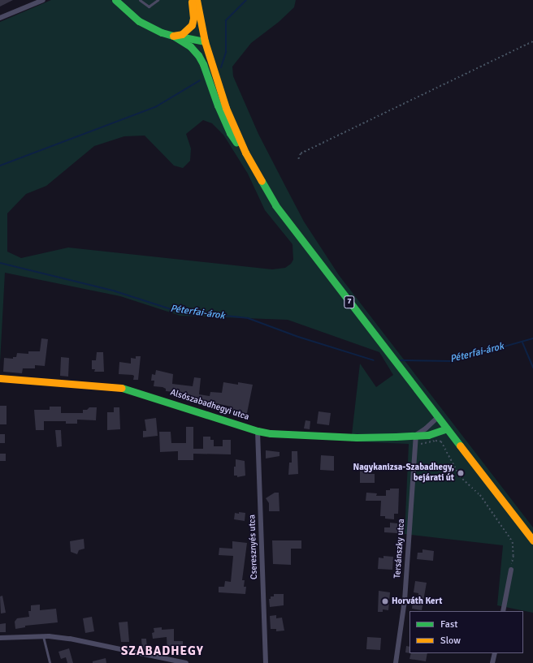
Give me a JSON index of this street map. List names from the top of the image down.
{
  "streets": {
    "main road": ["7", "Alsószabadhegyi utca"],
    "street": ["Cseresznyés utca", "Tersánszky utca"]
  },
  "crossings": [
    ["7", "Alsószabadhegyi utca"],
    ["Alsószabadhegyi utca", "Cseresznyés utca"],
    ["Alsószabadhegyi utca", "Tersánszky utca"]
  ],
  "districts": ["SZABADHEGY"],
  "water": ["Péterfai-árok"],
  "places": ["Nagykanizsa-Szabadhegy, bejárati út", "Horváth Kert"],
  "legend": ["Fast", "Slow"]
}
